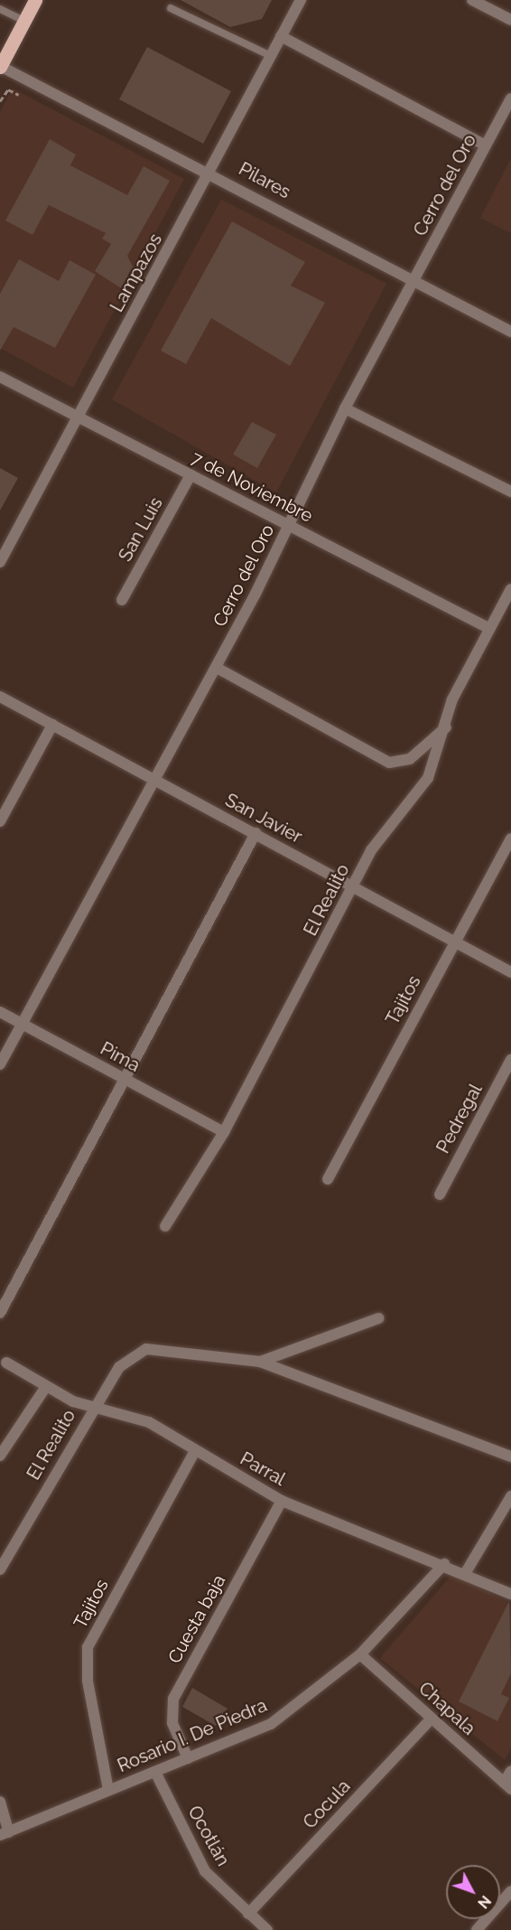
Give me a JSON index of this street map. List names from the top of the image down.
{
  "streets": {
    "street": [
      "Pilares",
      "Cerro del Oro",
      "Lampazos",
      "7 de Noviembre",
      "San Luis",
      "San Javier",
      "El Realito",
      "Tajitos",
      "Pima",
      "Pedregal",
      "Parral",
      "Cuesta baja",
      "Chapala",
      "Rosario I. De Piedra",
      "Cocula",
      "Ocotlán"
    ]
  },
  "crossings": [
    ["Pilares", "Cerro del Oro"],
    ["Pilares", "Lampazos"],
    ["Cerro del Oro", "7 de Noviembre"],
    ["Cerro del Oro", "San Javier"],
    ["Cerro del Oro", "Pima"],
    ["Lampazos", "7 de Noviembre"],
    ["7 de Noviembre", "San Luis"],
    ["7 de Noviembre", "El Realito"],
    ["San Javier", "El Realito"],
    ["San Javier", "Tajitos"],
    ["El Realito", "Pima"],
    ["El Realito", "Parral"],
    ["Tajitos", "Parral"],
    ["Tajitos", "Rosario I. De Piedra"],
    ["Parral", "Cuesta baja"],
    ["Parral", "Rosario I. De Piedra"],
    ["Cuesta baja", "Rosario I. De Piedra"],
    ["Chapala", "Rosario I. De Piedra"],
    ["Chapala", "Cocula"],
    ["Rosario I. De Piedra", "Ocotlán"],
    ["Cocula", "Ocotlán"]
  ],
  "north": "bottom right"
}
